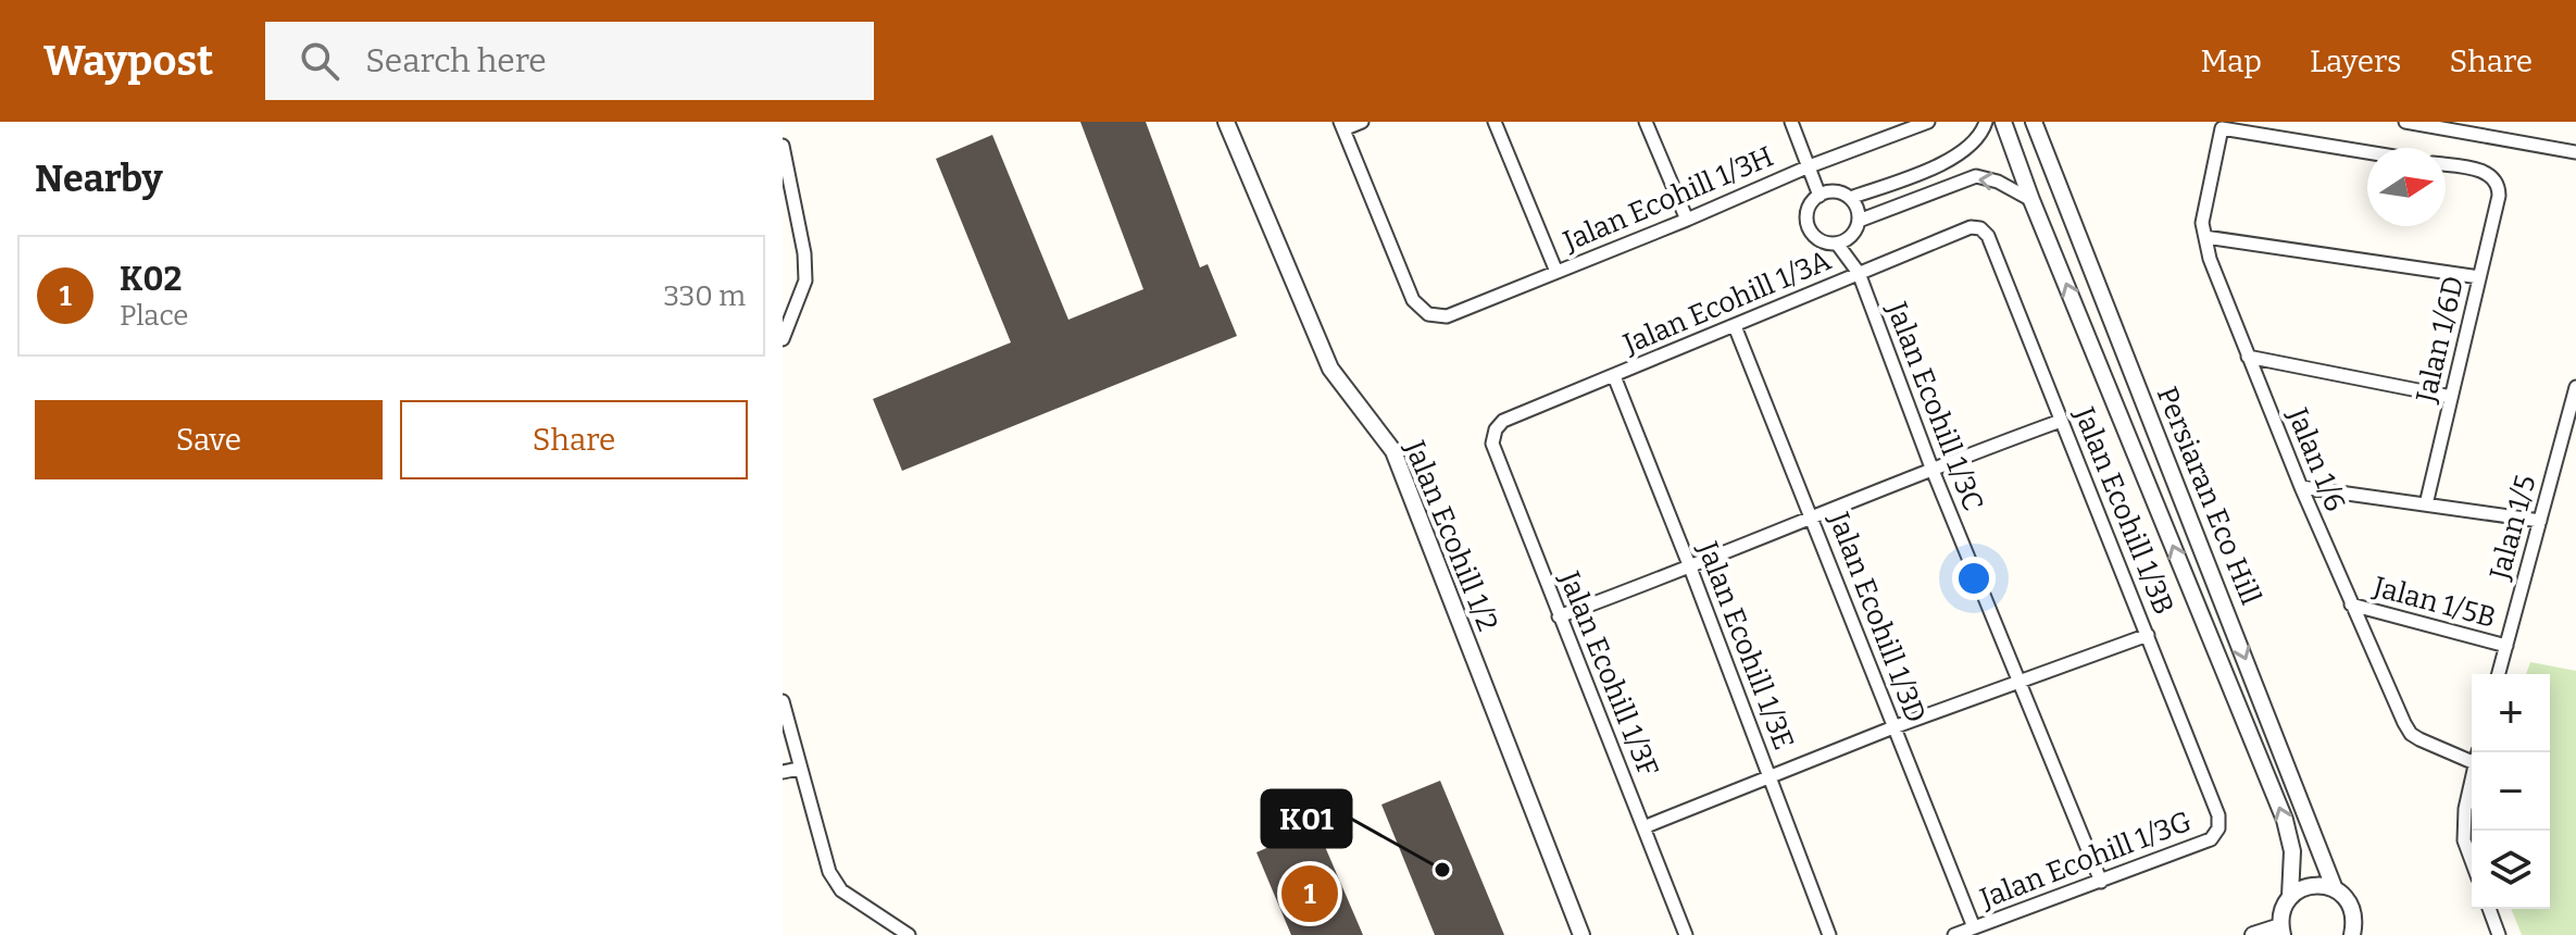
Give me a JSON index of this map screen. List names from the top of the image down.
{
  "streets": {
    "street": [
      "Jalan Ecohill 1/3H",
      "Jalan Ecohill 1/3A",
      "Jalan 1/6D",
      "Jalan Ecohill 1/3C",
      "Jalan 1/6",
      "Persiaran Eco Hill",
      "Jalan Ecohill 1/3B",
      "Jalan 1/5",
      "Jalan Ecohill 1/2",
      "Jalan 1/5B",
      "Jalan Ecohill 1/3D",
      "Jalan Ecohill 1/3E",
      "Jalan Ecohill 1/3F",
      "Jalan Ecohill 1/3G"
    ]
  },
  "crossings": [
    ["Jalan Ecohill 1/3A", "Jalan Ecohill 1/3C"],
    ["Jalan Ecohill 1/3A", "Jalan Ecohill 1/3B"],
    ["Jalan Ecohill 1/3A", "Jalan Ecohill 1/3D"],
    ["Jalan Ecohill 1/3A", "Jalan Ecohill 1/3E"],
    ["Jalan Ecohill 1/3A", "Jalan Ecohill 1/3F"],
    ["Jalan Ecohill 1/3C", "Jalan Ecohill 1/3G"],
    ["Jalan 1/6", "Jalan 1/5B"],
    ["Jalan Ecohill 1/3B", "Jalan Ecohill 1/3G"],
    ["Jalan 1/5", "Jalan 1/5B"],
    ["Jalan Ecohill 1/3D", "Jalan Ecohill 1/3G"]
  ],
  "places": ["K01"],
  "north": "right",
  "page": {
    "header": "Waypost",
    "search": "Search here",
    "nav": ["Map", "Layers", "Share"],
    "heading": "Nearby",
    "list": [
      {
        "mark": "1",
        "name": "K02",
        "note": "Place",
        "value": "330 m"
      }
    ],
    "buttons": ["Save", "Share"],
    "map_buttons": ["+", "−"],
    "pins": "1"
  }
}
